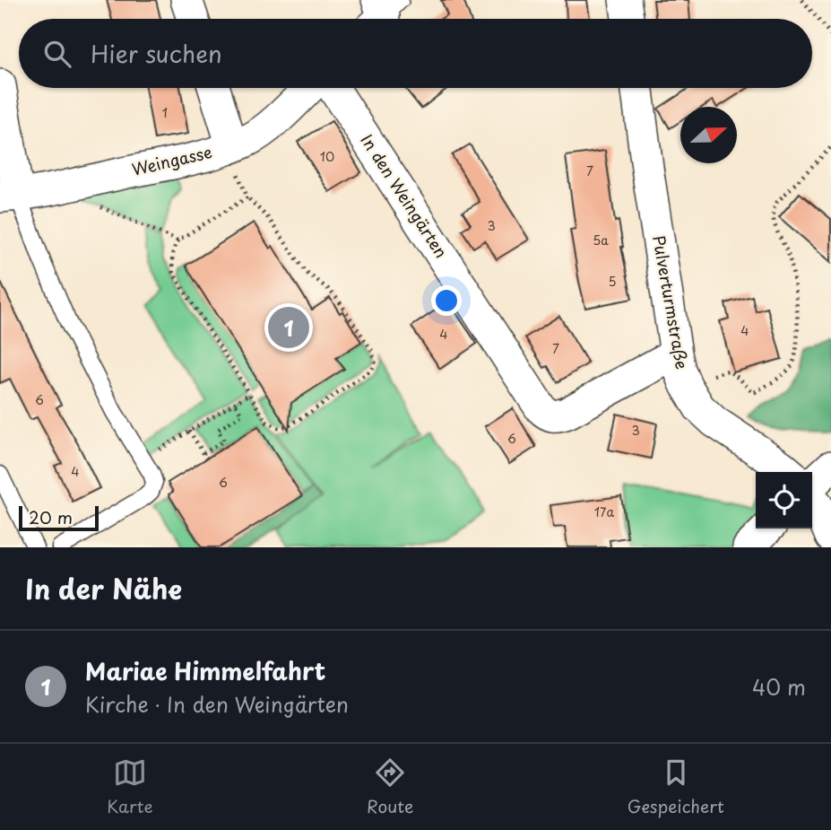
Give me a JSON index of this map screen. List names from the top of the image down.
{
  "streets": {
    "street": ["Weingasse", "In den Weingärten", "Pulverturmstraße"]
  },
  "crossings": [
    ["In den Weingärten", "Pulverturmstraße"]
  ],
  "house_numbers": [
    "1",
    "10",
    "7",
    "3",
    "5a",
    "5",
    "4",
    "4",
    "7",
    "6",
    "3",
    "6",
    "4",
    "6",
    "17a"
  ],
  "scale_bar": "20 m",
  "north": "right",
  "page": {
    "search": "Hier suchen",
    "pins": "1",
    "scale": "20 m",
    "heading": "In der Nähe",
    "list": [
      {
        "mark": "1",
        "name": "Mariae Himmelfahrt",
        "note": "Kirche · In den Weingärten",
        "value": "40 m"
      }
    ],
    "nav": ["Karte", "Route", "Gespeichert"]
  }
}
